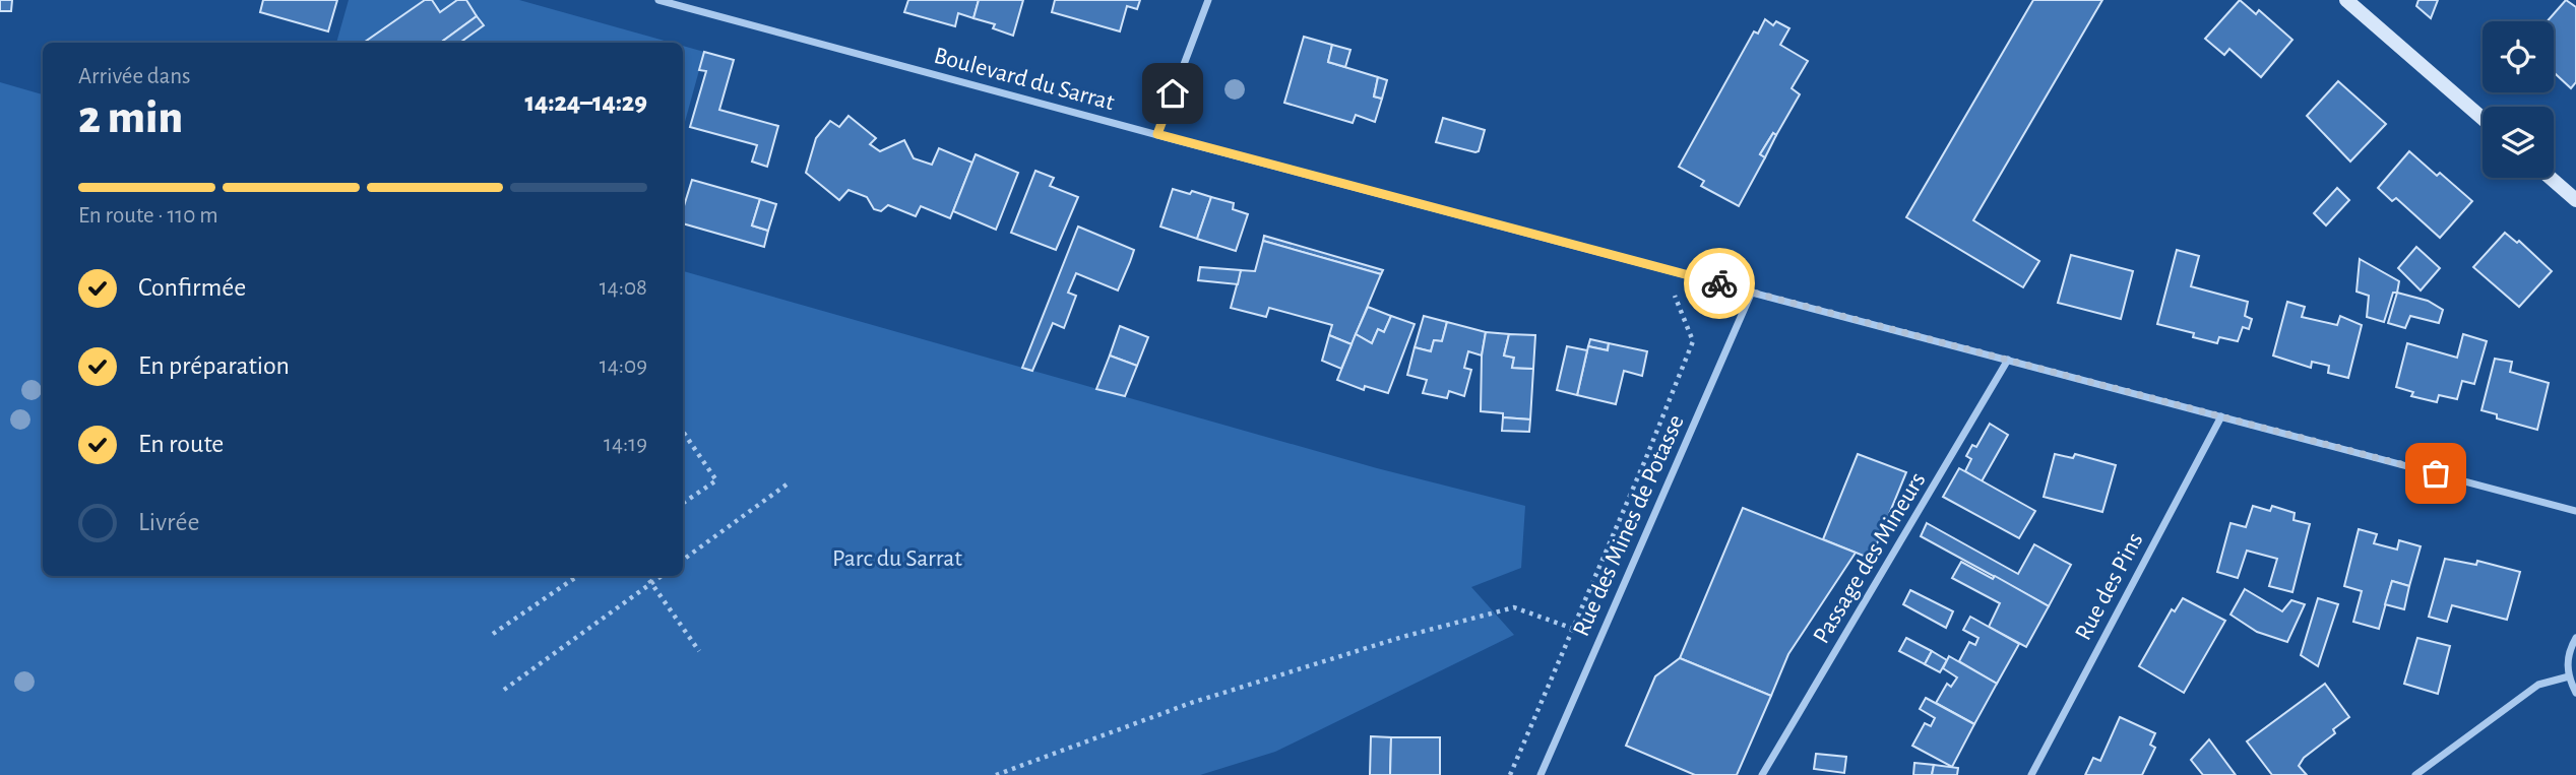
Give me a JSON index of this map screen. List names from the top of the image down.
{
  "streets": {
    "street": [
      "Boulevard du Sarrat",
      "Rue des Mines de Potasse",
      "Passage des Mineurs",
      "Rue des Pins"
    ]
  },
  "crossings": [
    ["Boulevard du Sarrat", "Rue des Mines de Potasse"],
    ["Boulevard du Sarrat", "Passage des Mineurs"],
    ["Boulevard du Sarrat", "Rue des Pins"]
  ],
  "parks": ["Parc du Sarrat"],
  "page": {
    "heading": ["2 min", "Arrivée dans", "14:24–14:29"],
    "bar": "En route · 110 m",
    "list": [
      ["Confirmée", "14:08"],
      ["En préparation", "14:09"],
      ["En route", "14:19"],
      "Livrée"
    ]
  }
}
